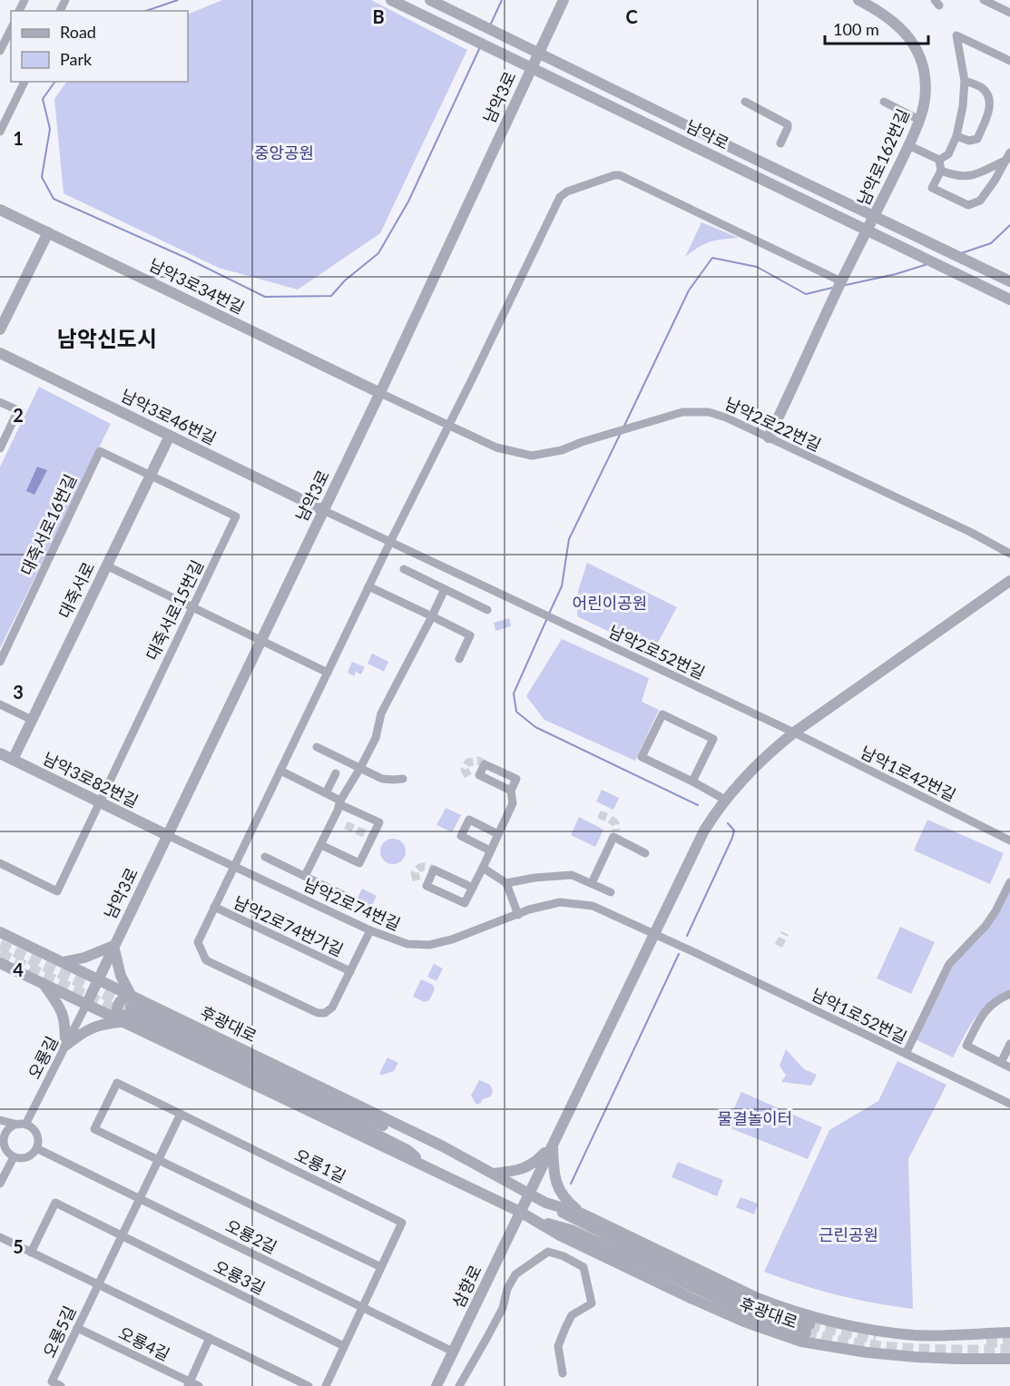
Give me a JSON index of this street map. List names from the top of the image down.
{
  "streets": {
    "street": [
      "남악3로",
      "남악로",
      "남악로162번길",
      "남악3로34번길",
      "남악3로46번길",
      "남악2로22번길",
      "대죽서로16번길",
      "대죽서로",
      "대죽서로15번길",
      "남악2로52번길",
      "남악1로42번길",
      "남악3로82번길",
      "남악2로74번길",
      "남악2로74번가길",
      "남악1로52번길",
      "후광대로",
      "오룡길",
      "오룡1길",
      "오룡2길",
      "오룡3길",
      "삼향로",
      "오룡5길",
      "오룡4길"
    ]
  },
  "crossings": [
    ["남악3로", "남악로"],
    ["남악3로", "남악3로34번길"],
    ["남악3로", "남악3로46번길"],
    ["남악3로", "남악2로22번길"],
    ["남악3로", "남악2로52번길"],
    ["남악3로", "남악3로82번길"],
    ["남악3로", "남악2로74번길"],
    ["남악3로", "후광대로"],
    ["남악3로", "오룡길"],
    ["남악로", "남악로162번길"],
    ["남악로162번길", "남악2로22번길"],
    ["남악3로34번길", "남악2로22번길"],
    ["남악3로46번길", "대죽서로"],
    ["남악3로46번길", "남악2로52번길"],
    ["대죽서로16번길", "대죽서로"],
    ["대죽서로16번길", "대죽서로15번길"],
    ["대죽서로", "대죽서로15번길"],
    ["대죽서로", "남악3로82번길"],
    ["대죽서로15번길", "남악3로82번길"],
    ["남악2로52번길", "남악1로42번길"],
    ["남악2로52번길", "삼향로"],
    ["남악1로42번길", "삼향로"],
    ["남악3로82번길", "남악2로74번길"],
    ["남악2로74번길", "남악2로74번가길"],
    ["남악2로74번길", "남악1로52번길"],
    ["남악2로74번길", "삼향로"],
    ["남악1로52번길", "삼향로"],
    ["후광대로", "오룡길"],
    ["후광대로", "삼향로"],
    ["오룡길", "오룡2길"],
    ["오룡1길", "오룡2길"],
    ["오룡2길", "삼향로"],
    ["오룡5길", "오룡4길"]
  ],
  "districts": ["남악신도시"],
  "parks": [
    "중앙공원",
    "어린이공원",
    "물결놀이터",
    "근린공원"
  ],
  "legend": ["Road", "Park"],
  "scale_bar": "100 m",
  "grid": {
    "columns": ["B", "C"],
    "rows": [
      "1",
      "2",
      "3",
      "4",
      "5"
    ]
  }
}
